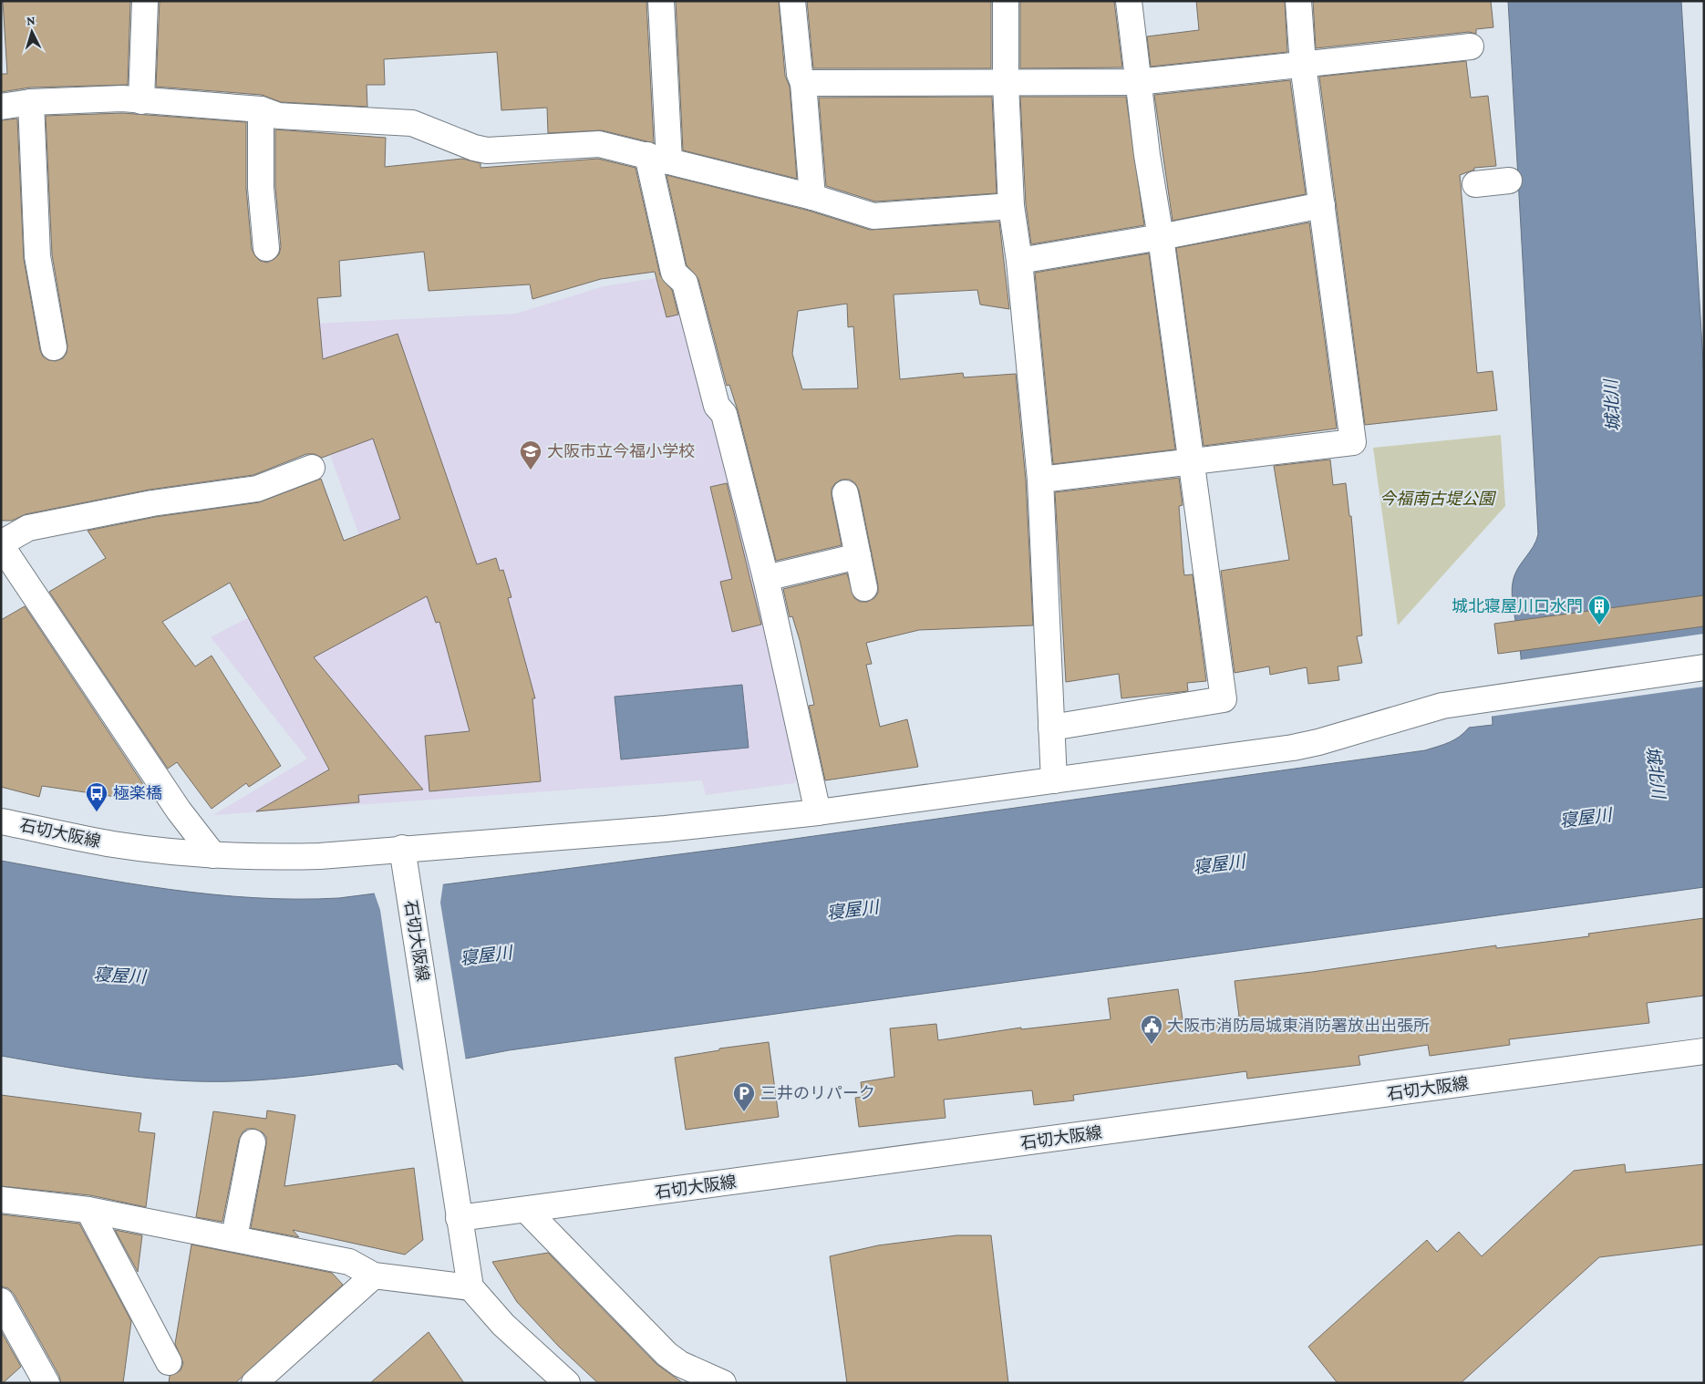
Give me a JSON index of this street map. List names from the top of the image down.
{
  "streets": {
    "street": ["石切大阪線"]
  },
  "water": ["城北川", "寝屋川"],
  "parks": ["今福南古堤公園"],
  "places": {
    "school or university": ["大阪市立今福小学校"],
    "building": ["城北寝屋川口水門"],
    "bus stop": ["極楽橋"],
    "public building": ["大阪市消防局城東消防署放出出張所"],
    "parking": ["三井のリパーク"]
  },
  "north": "top"
}
